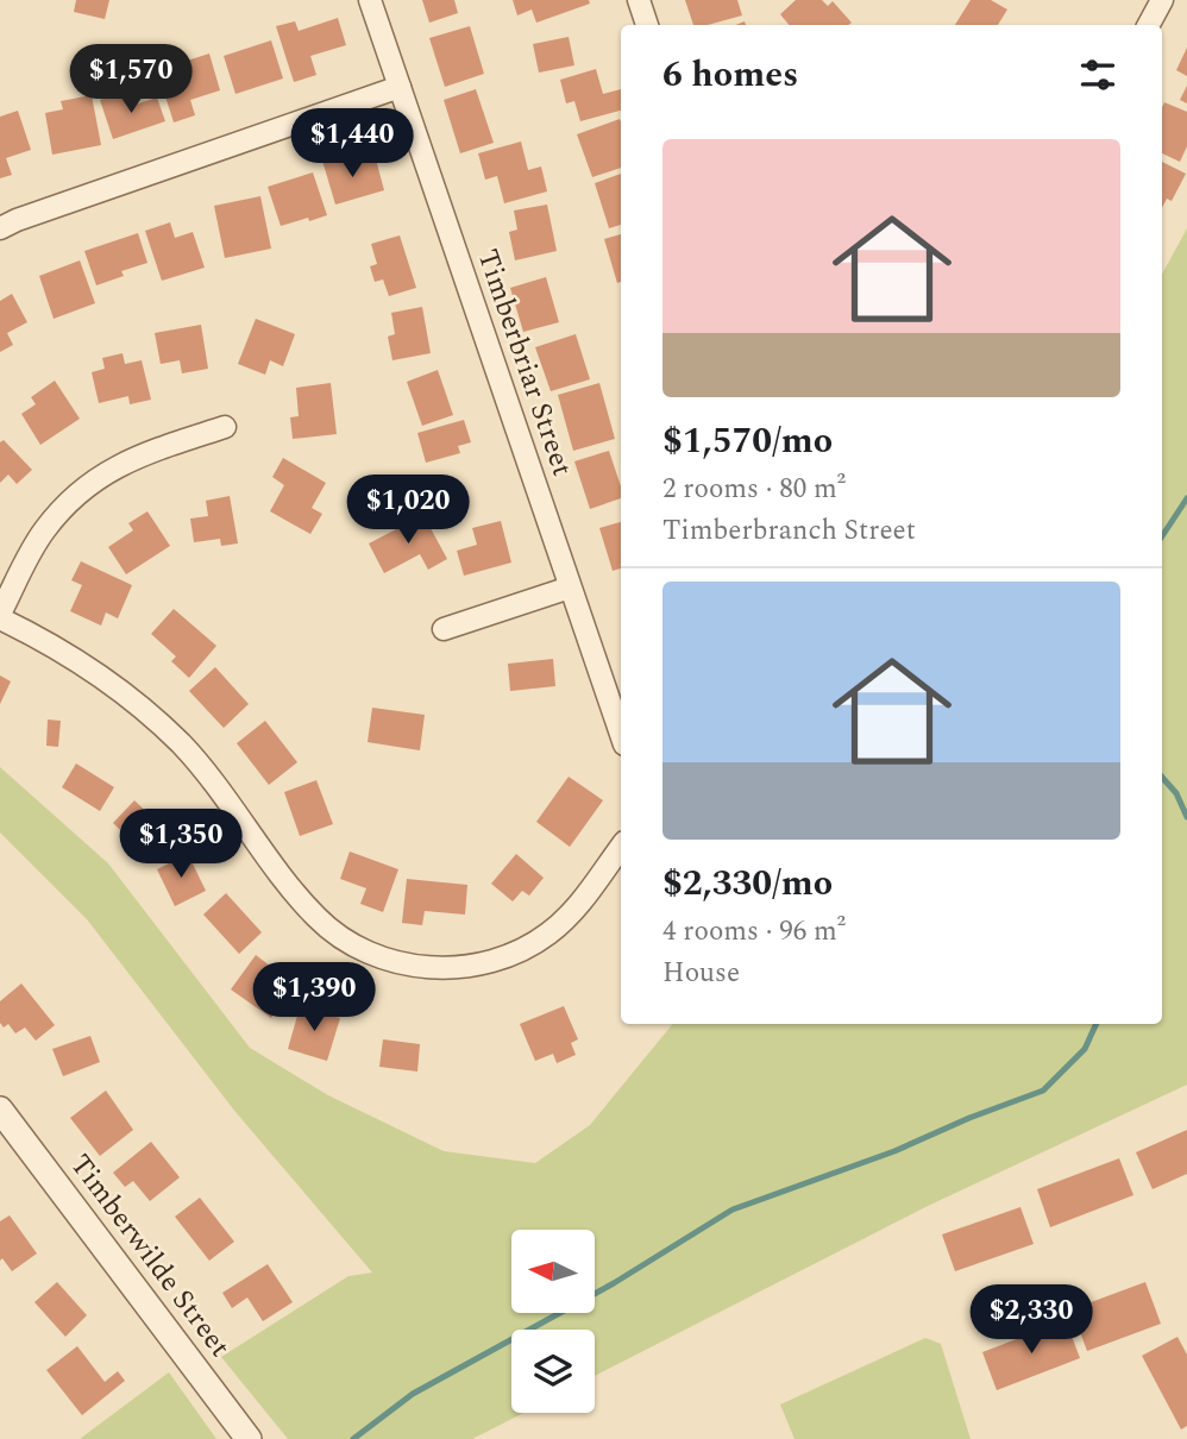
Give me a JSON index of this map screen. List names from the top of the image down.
{
  "streets": {
    "street": ["Timberbriar Street", "Timberwilde Street"]
  },
  "north": "left",
  "page": {
    "heading": "6 homes",
    "price": [
      "$1,570",
      "$1,440",
      "$1,020",
      "$1,350",
      "$1,390",
      "$2,330"
    ],
    "list": [
      {
        "name": "$1,570/mo",
        "note": "2 rooms · 80 m² · Timberbranch Street"
      },
      {
        "name": "$2,330/mo",
        "note": "4 rooms · 96 m² · House"
      }
    ]
  }
}
